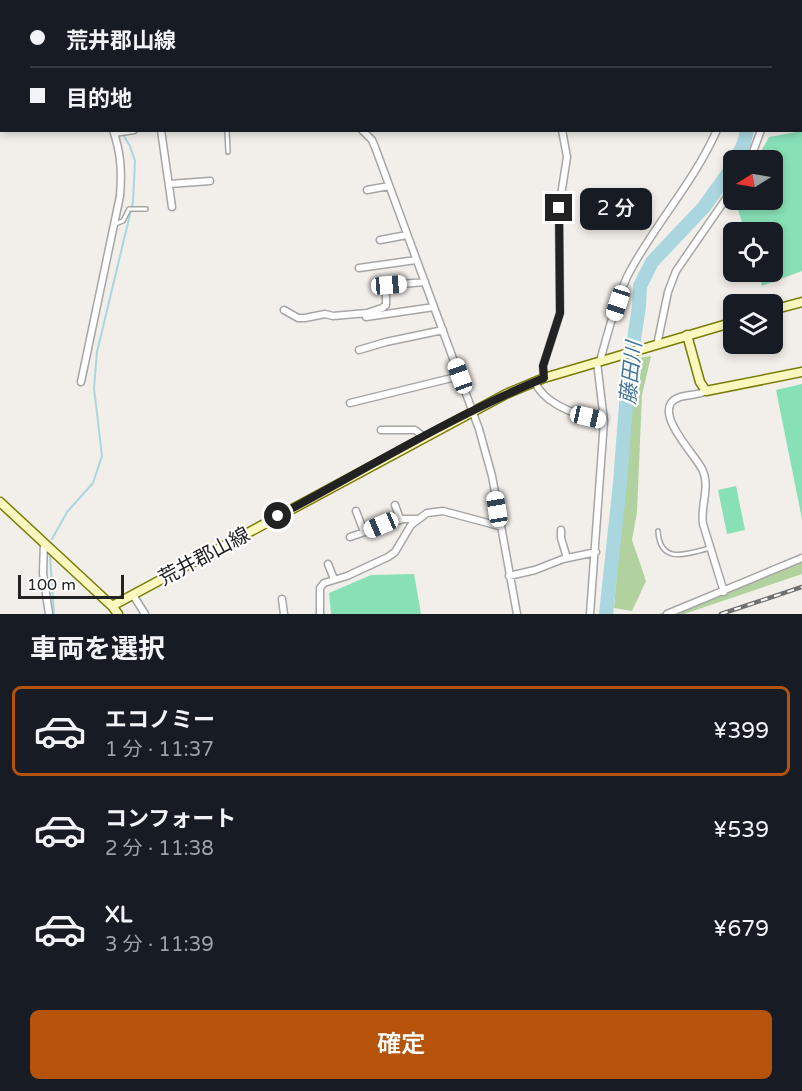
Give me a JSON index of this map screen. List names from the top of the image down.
{
  "streets": {
    "main road": ["荒井郡山線"]
  },
  "water": ["藤田川"],
  "scale_bar": "100 m",
  "north": "left",
  "page": {
    "banner": ["荒井郡山線", "目的地"],
    "bubble": "2 分",
    "scale": "100 m",
    "heading": "車両を選択",
    "list": [
      {
        "name": "エコノミー",
        "note": "1 分 · 11:37",
        "value": "¥399"
      },
      {
        "name": "コンフォート",
        "note": "2 分 · 11:38",
        "value": "¥539"
      },
      {
        "name": "XL",
        "note": "3 分 · 11:39",
        "value": "¥679"
      }
    ],
    "buttons": "確定"
  }
}
